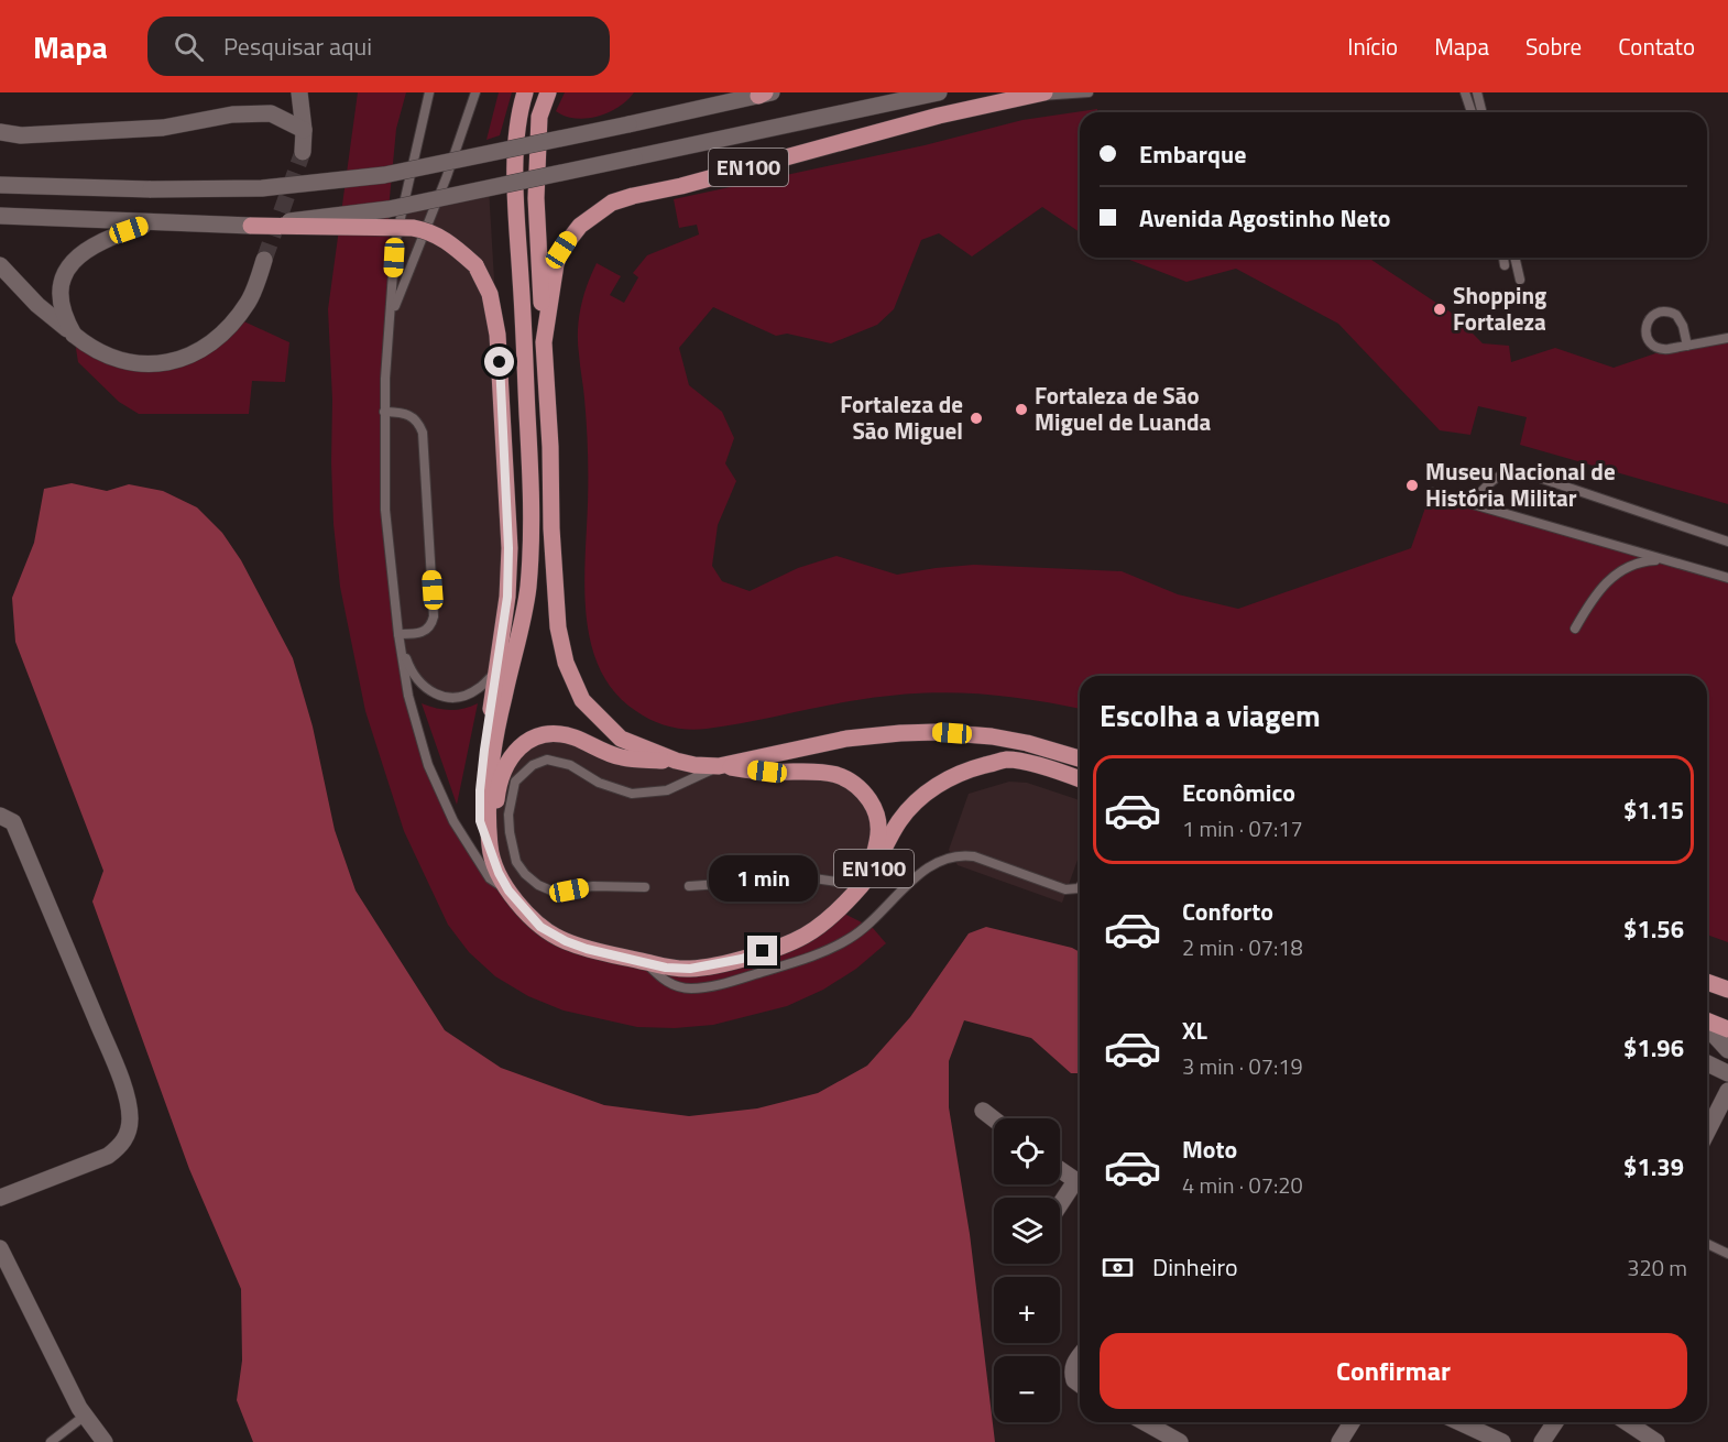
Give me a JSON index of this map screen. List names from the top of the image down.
{
  "streets": {
    "main road": ["EN100"]
  },
  "places": [
    "Shopping Fortaleza",
    "Fortaleza de São Miguel de Luanda",
    "Fortaleza de São Miguel",
    "Museu Nacional de História Militar"
  ],
  "page": {
    "header": "Mapa",
    "search": "Pesquisar aqui",
    "nav": [
      "Início",
      "Mapa",
      "Sobre",
      "Contato"
    ],
    "banner": ["Embarque", "Avenida Agostinho Neto"],
    "heading": "Escolha a viagem",
    "list": [
      {
        "name": "Econômico",
        "note": "1 min · 07:17",
        "value": "$1.15"
      },
      {
        "name": "Conforto",
        "note": "2 min · 07:18",
        "value": "$1.56"
      },
      {
        "name": "XL",
        "note": "3 min · 07:19",
        "value": "$1.96"
      },
      {
        "name": "Moto",
        "note": "4 min · 07:20",
        "value": "$1.39"
      }
    ],
    "bubble": "1 min",
    "map_buttons": ["+", "−"],
    "pay": ["Dinheiro", "320 m"],
    "buttons": "Confirmar"
  }
}
